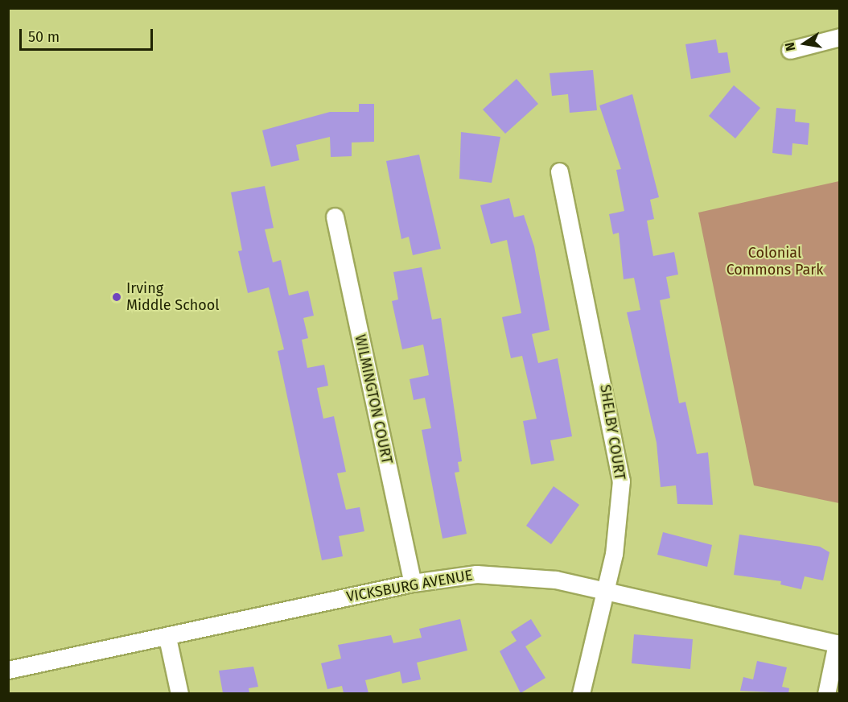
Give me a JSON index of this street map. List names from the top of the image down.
{
  "streets": {
    "street": ["WILMINGTON COURT", "SHELBY COURT", "VICKSBURG AVENUE"]
  },
  "crossings": [
    ["WILMINGTON COURT", "VICKSBURG AVENUE"],
    ["SHELBY COURT", "VICKSBURG AVENUE"]
  ],
  "parks": ["Colonial Commons Park"],
  "places": ["Irving Middle School"],
  "scale_bar": "50 m",
  "north": "left"
}
